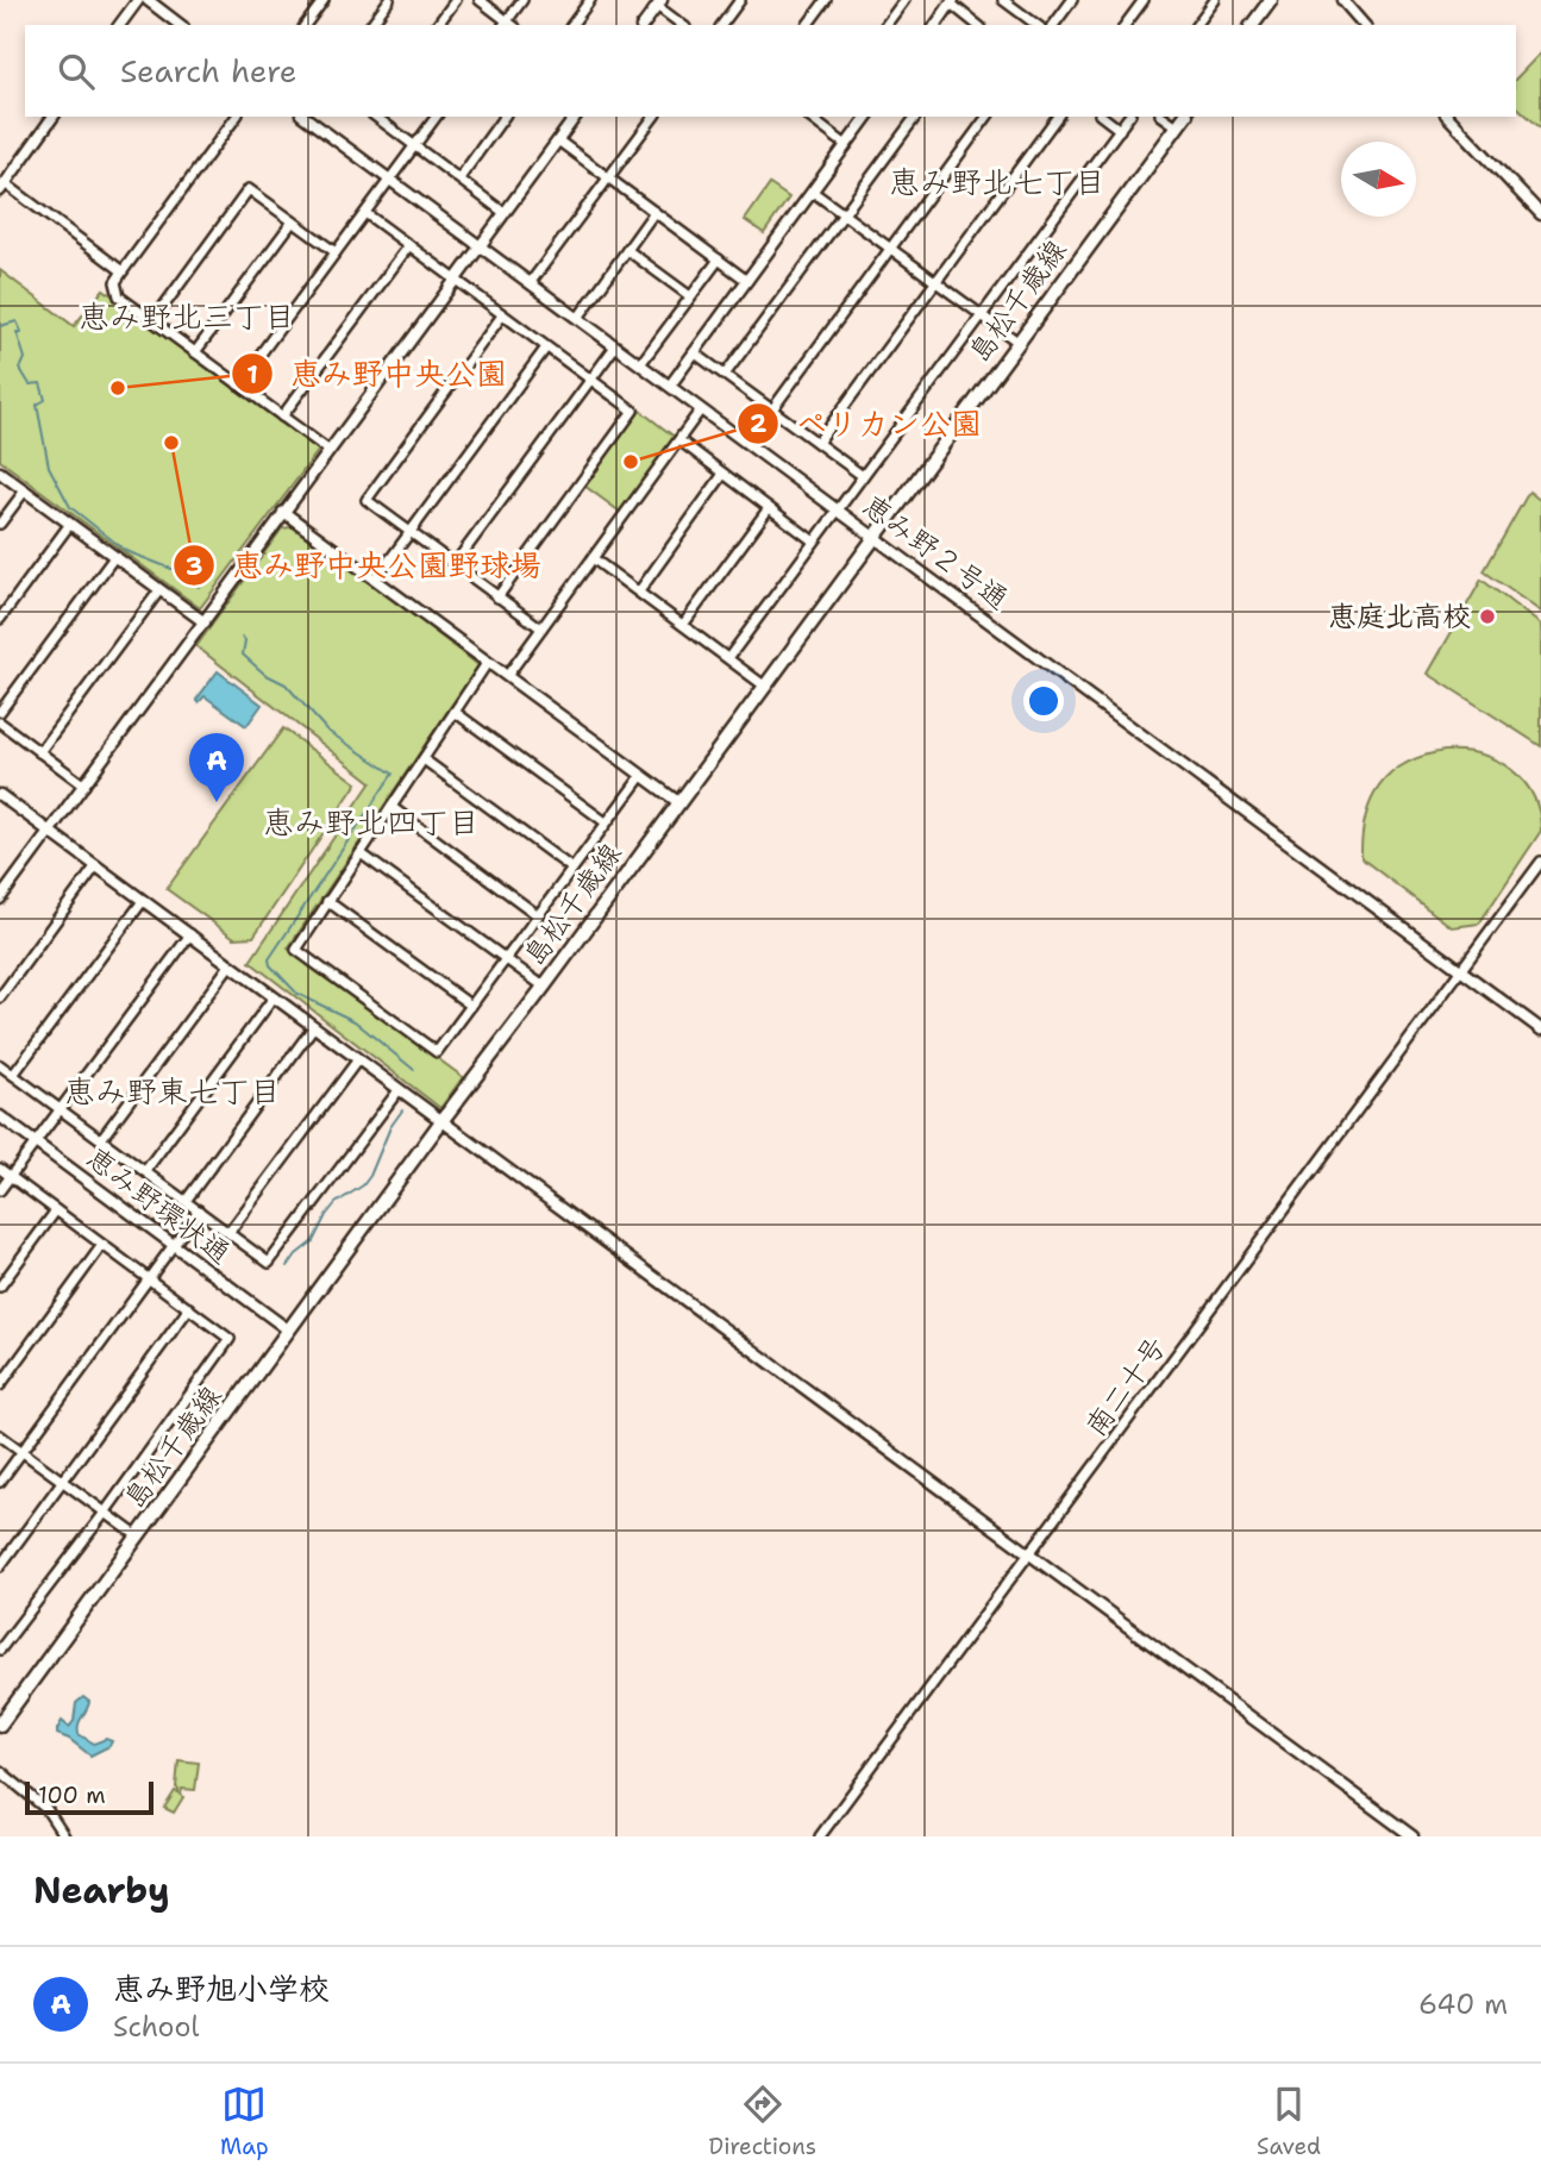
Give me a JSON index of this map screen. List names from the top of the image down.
{
  "streets": {
    "main road": ["島松千歳線"],
    "street": ["恵み野２号通", "恵み野環状通", "南二十号"]
  },
  "crossings": [
    ["島松千歳線", "恵み野２号通"],
    ["島松千歳線", "恵み野環状通"],
    ["恵み野２号通", "南二十号"]
  ],
  "districts": [
    "恵み野北七丁目",
    "恵み野北三丁目",
    "恵み野北四丁目",
    "恵み野東七丁目"
  ],
  "places": [
    "恵み野中央公園",
    "恵み野中央公園野球場",
    "ペリカン公園",
    "恵庭北高校"
  ],
  "scale_bar": "100 m",
  "north": "right",
  "page": {
    "search": "Search here",
    "pins": "A",
    "scale": "100 m",
    "heading": "Nearby",
    "list": [
      {
        "mark": "A",
        "name": "恵み野旭小学校",
        "note": "School",
        "value": "640 m"
      }
    ],
    "nav": ["Map", "Directions", "Saved"]
  }
}
